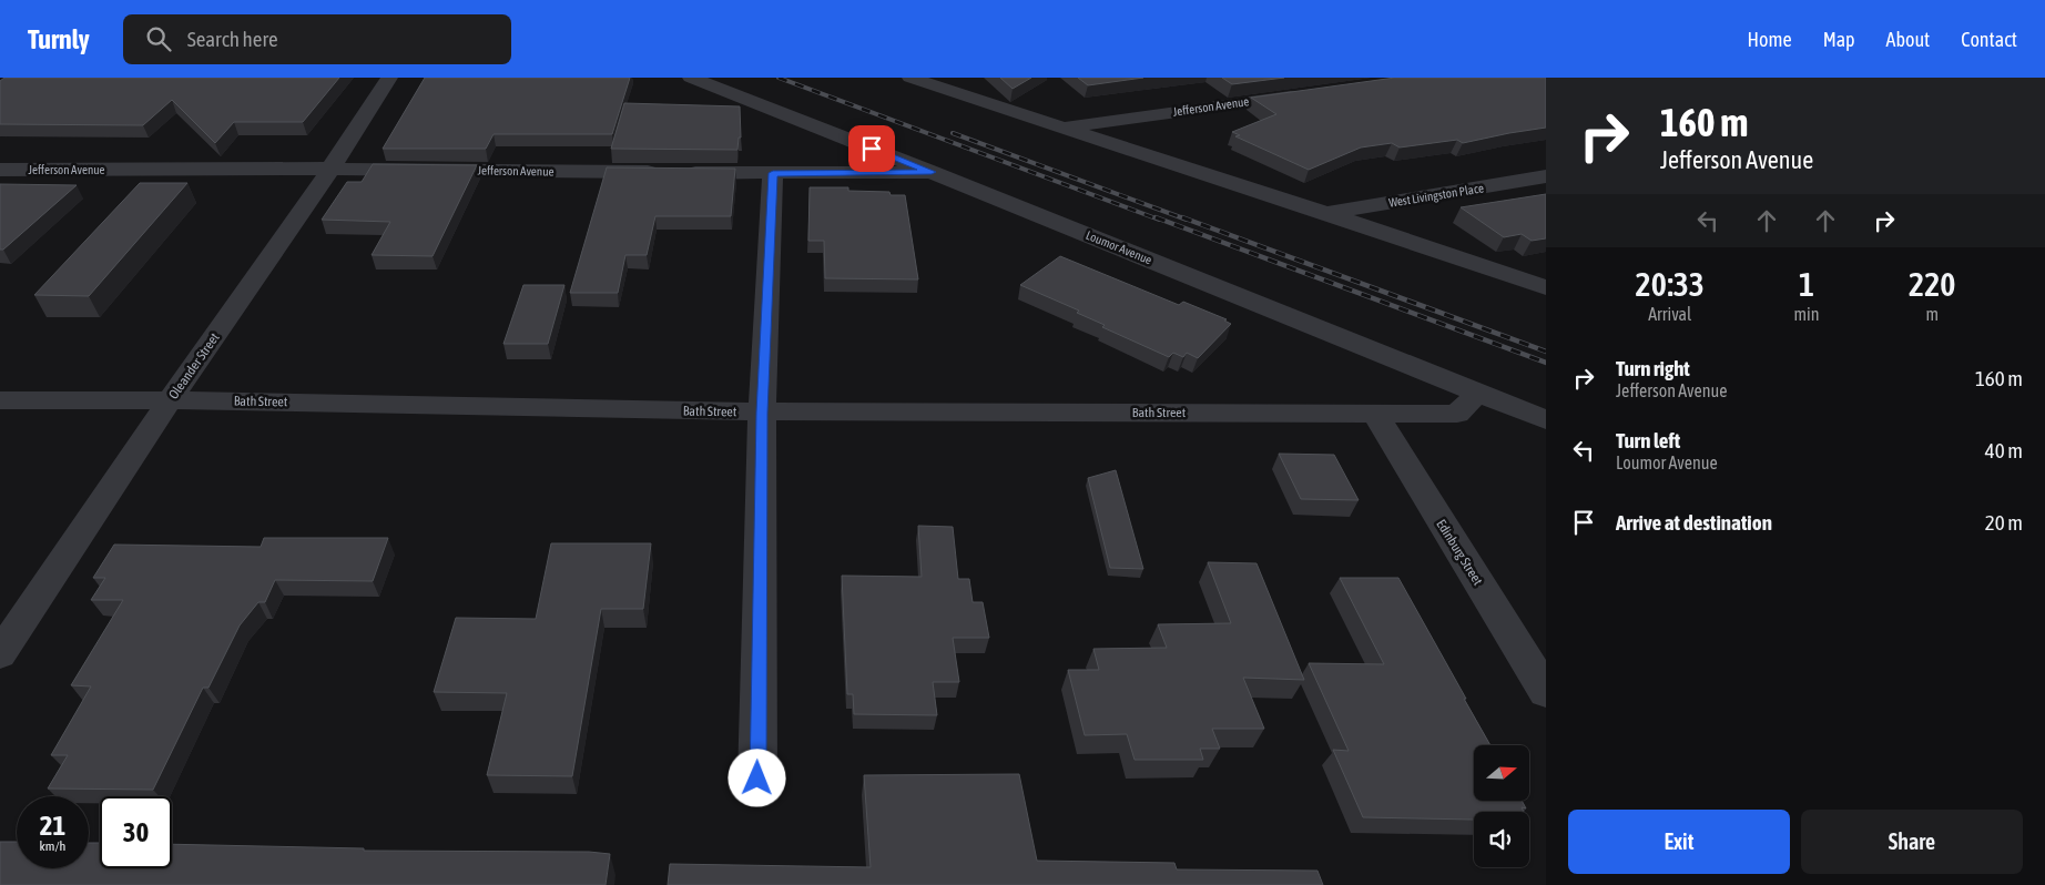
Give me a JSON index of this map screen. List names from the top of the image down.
{
  "streets": {
    "street": [
      "Jefferson Avenue",
      "West Livingston Place",
      "Loumor Avenue",
      "Oleander Street",
      "Bath Street",
      "Edinburg Street"
    ]
  },
  "crossings": [
    ["Jefferson Avenue", "Loumor Avenue"],
    ["Jefferson Avenue", "Oleander Street"],
    ["Loumor Avenue", "Bath Street"],
    ["Oleander Street", "Bath Street"],
    ["Bath Street", "Edinburg Street"]
  ],
  "north": "right",
  "page": {
    "header": "Turnly",
    "search": "Search here",
    "nav": [
      "Home",
      "Map",
      "About",
      "Contact"
    ],
    "turn": ["160 m", "Jefferson Avenue"],
    "eta": [
      "20:33",
      "Arrival",
      "1",
      "min",
      "220",
      "m"
    ],
    "list": [
      {
        "name": "Turn right",
        "note": "Jefferson Avenue",
        "value": "160 m"
      },
      {
        "name": "Turn left",
        "note": "Loumor Avenue",
        "value": "40 m"
      },
      {
        "name": "Arrive at destination",
        "value": "20 m"
      }
    ],
    "speed": "21 km/h",
    "limit": "30",
    "buttons": ["Exit", "Share"]
  }
}
